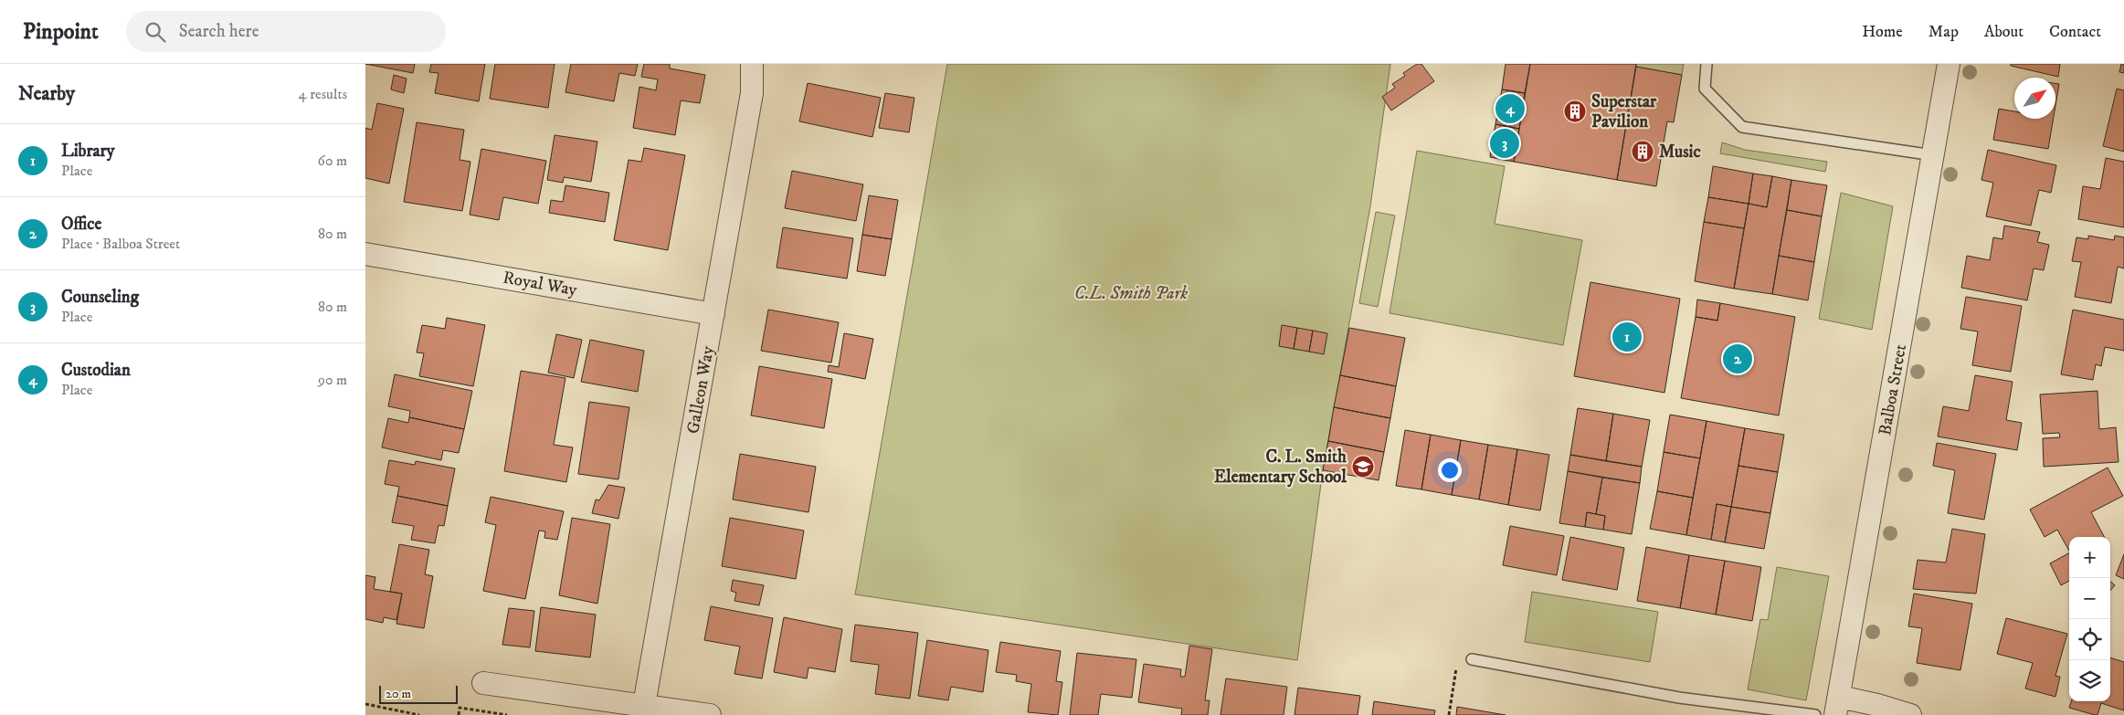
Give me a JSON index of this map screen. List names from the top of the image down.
{
  "streets": {
    "street": ["Royal Way", "Galleon Way", "Balboa Street"]
  },
  "crossings": [
    ["Royal Way", "Galleon Way"]
  ],
  "parks": ["C.L. Smith Park"],
  "places": {
    "building": ["Superstar Pavilion", "Music"],
    "school or university": ["C. L. Smith Elementary School"]
  },
  "scale_bar": "20 m",
  "north": "top right",
  "page": {
    "header": "Pinpoint",
    "search": "Search here",
    "nav": [
      "Home",
      "Map",
      "About",
      "Contact"
    ],
    "heading": ["Nearby", "4 results"],
    "pins": [
      "4",
      "3",
      "1",
      "2"
    ],
    "list": [
      {
        "mark": "1",
        "name": "Library",
        "note": "Place",
        "value": "60 m"
      },
      {
        "mark": "2",
        "name": "Office",
        "note": "Place · Balboa Street",
        "value": "80 m"
      },
      {
        "mark": "3",
        "name": "Counseling",
        "note": "Place",
        "value": "80 m"
      },
      {
        "mark": "4",
        "name": "Custodian",
        "note": "Place",
        "value": "90 m"
      }
    ],
    "map_buttons": ["+", "−"],
    "scale": "20 m"
  }
}
